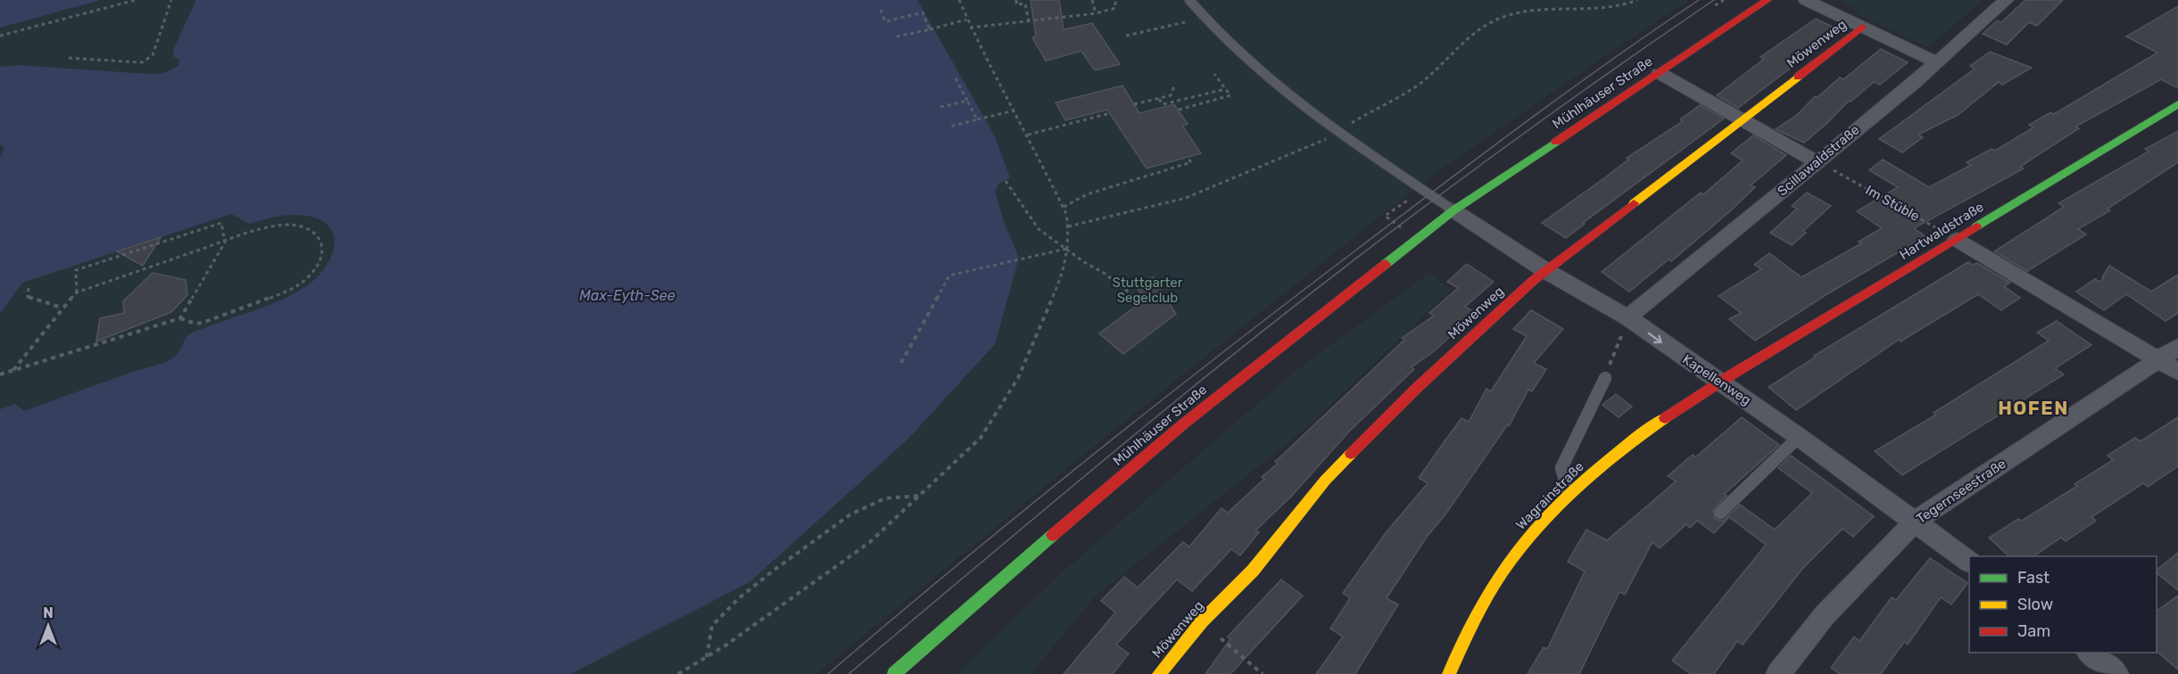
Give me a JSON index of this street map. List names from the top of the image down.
{
  "streets": {
    "street": [
      "Möwenweg",
      "Mühlhäuser Straße",
      "Scillawaldstraße",
      "Hartwaldstraße",
      "Kapellenweg",
      "Tegernseestraße",
      "Wagrainstraße"
    ],
    "path": ["Im Stüble"]
  },
  "crossings": [
    ["Möwenweg", "Kapellenweg"],
    ["Mühlhäuser Straße", "Kapellenweg"],
    ["Scillawaldstraße", "Im Stüble"],
    ["Scillawaldstraße", "Kapellenweg"],
    ["Im Stüble", "Hartwaldstraße"],
    ["Hartwaldstraße", "Kapellenweg"],
    ["Hartwaldstraße", "Wagrainstraße"],
    ["Kapellenweg", "Tegernseestraße"],
    ["Kapellenweg", "Wagrainstraße"]
  ],
  "districts": ["HOFEN"],
  "water": ["Max-Eyth-See"],
  "parks": ["Stuttgarter Segelclub"],
  "legend": ["Fast", "Slow", "Jam"],
  "north": "top"
}
